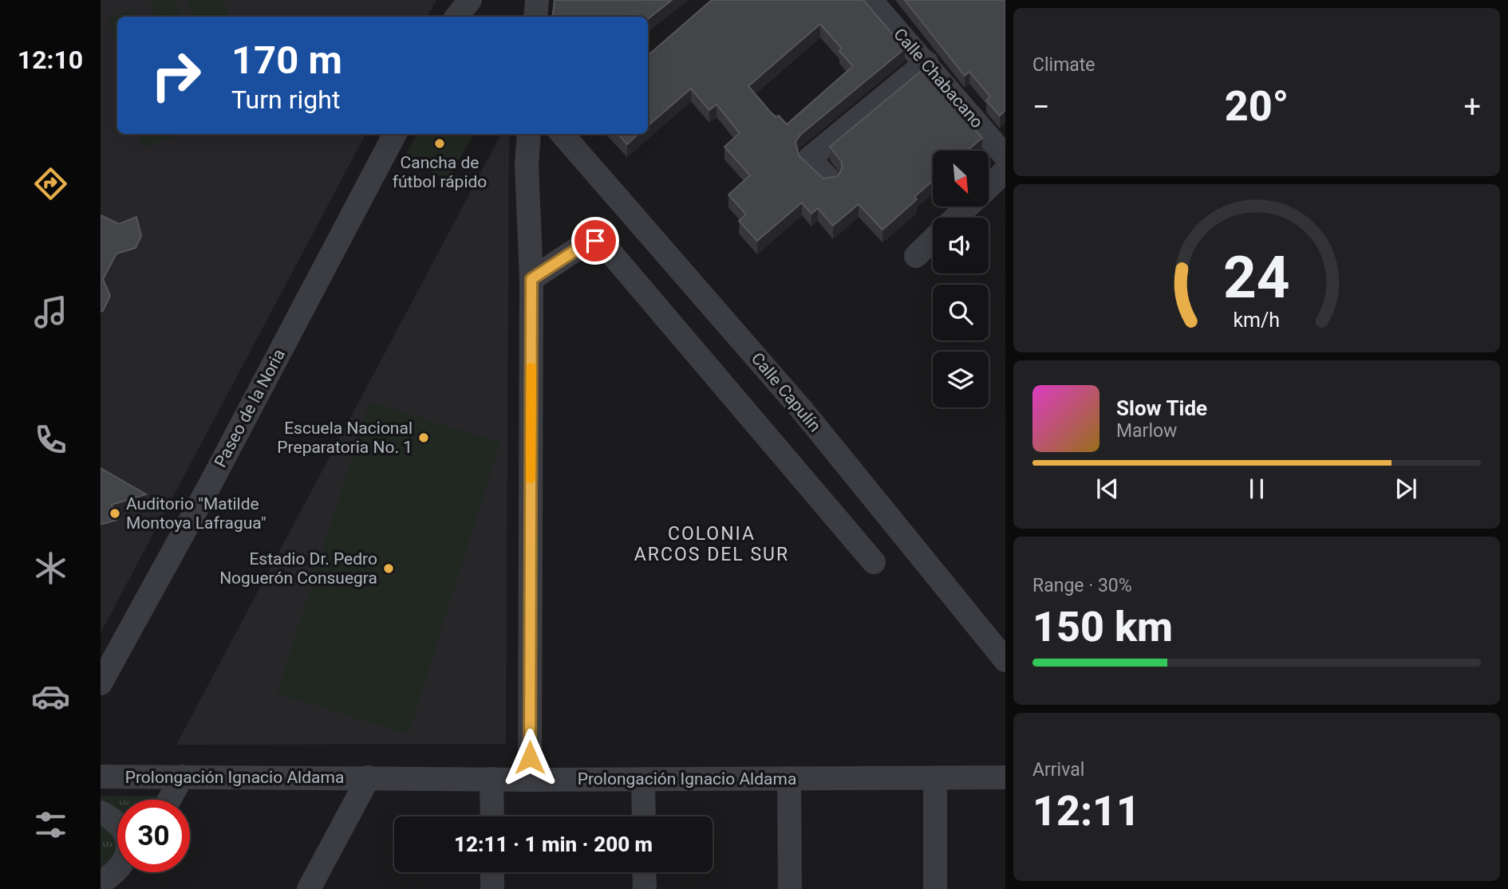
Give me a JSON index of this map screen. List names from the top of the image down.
{
  "streets": {
    "street": [
      "Calle Chabacano",
      "Calle Capulín",
      "Paseo de la Noria",
      "Prolongación Ignacio Aldama"
    ]
  },
  "districts": ["COLONIA ARCOS DEL SUR"],
  "places": [
    "Cancha de fútbol rápido",
    "Escuela Nacional Preparatoria No. 1",
    "Auditorio \"Matilde Montoya Lafragua\"",
    "Estadio Dr. Pedro Noguerón Consuegra"
  ],
  "north": "bottom right",
  "page": {
    "tabs": "12:10",
    "tile": [
      "Climate",
      ["Range · 30%", "150 km"],
      ["Arrival", "12:11"]
    ],
    "turn": ["170 m", "Turn right"],
    "heat": ["−", "20°", "+"],
    "song": ["Slow Tide", "Marlow"],
    "limit": "30",
    "trip": "12:11 · 1 min · 200 m",
    "gauge": ["24", "km/h"]
  }
}
